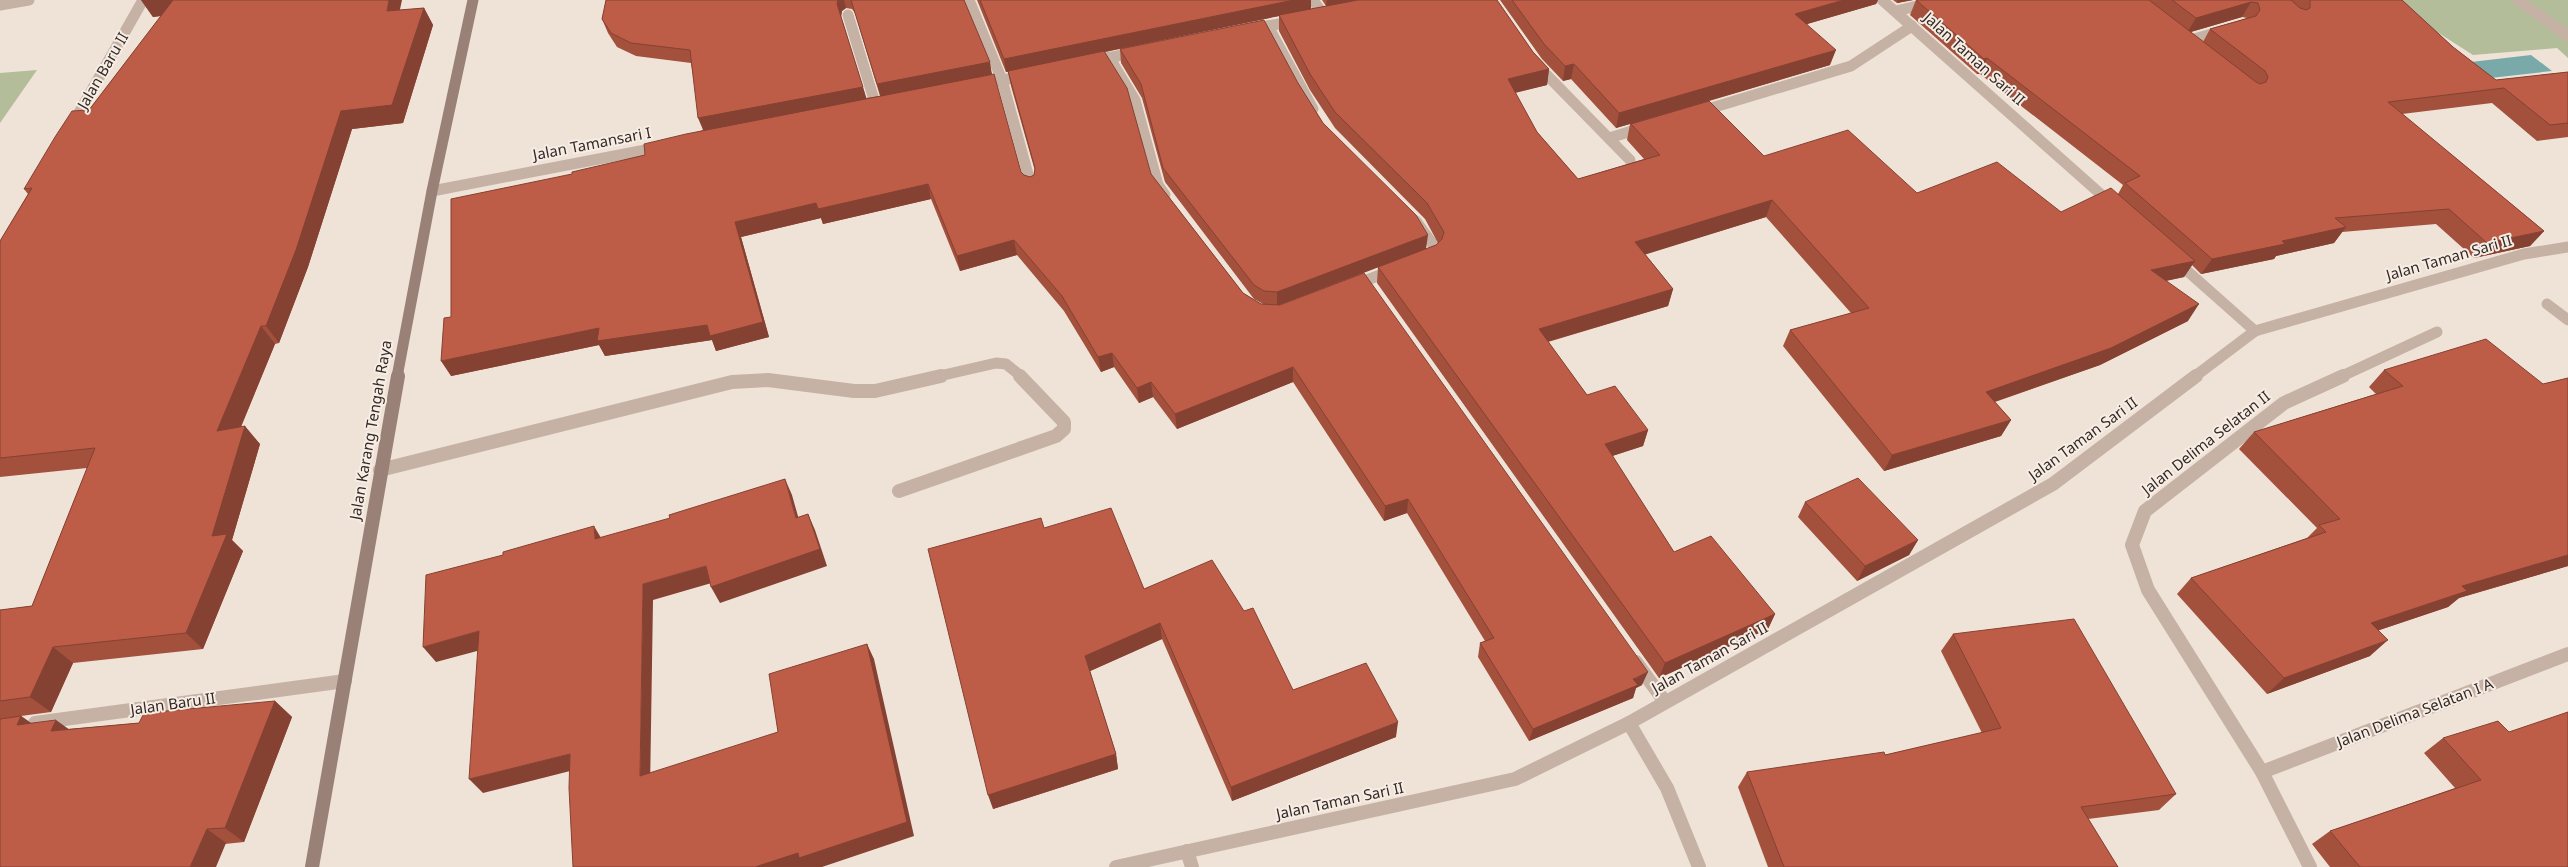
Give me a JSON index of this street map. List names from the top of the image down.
{
  "streets": {
    "main road": ["Jalan Karang Tengah Raya"],
    "street": [
      "Jalan Taman Sari II",
      "Jalan Baru II",
      "Jalan Tamansari I",
      "Jalan Delima Selatan II",
      "Jalan Delima Selatan I A"
    ]
  },
  "crossings": [
    ["Jalan Baru II", "Jalan Karang Tengah Raya"],
    ["Jalan Tamansari I", "Jalan Karang Tengah Raya"],
    ["Jalan Delima Selatan II", "Jalan Delima Selatan I A"]
  ]
}
